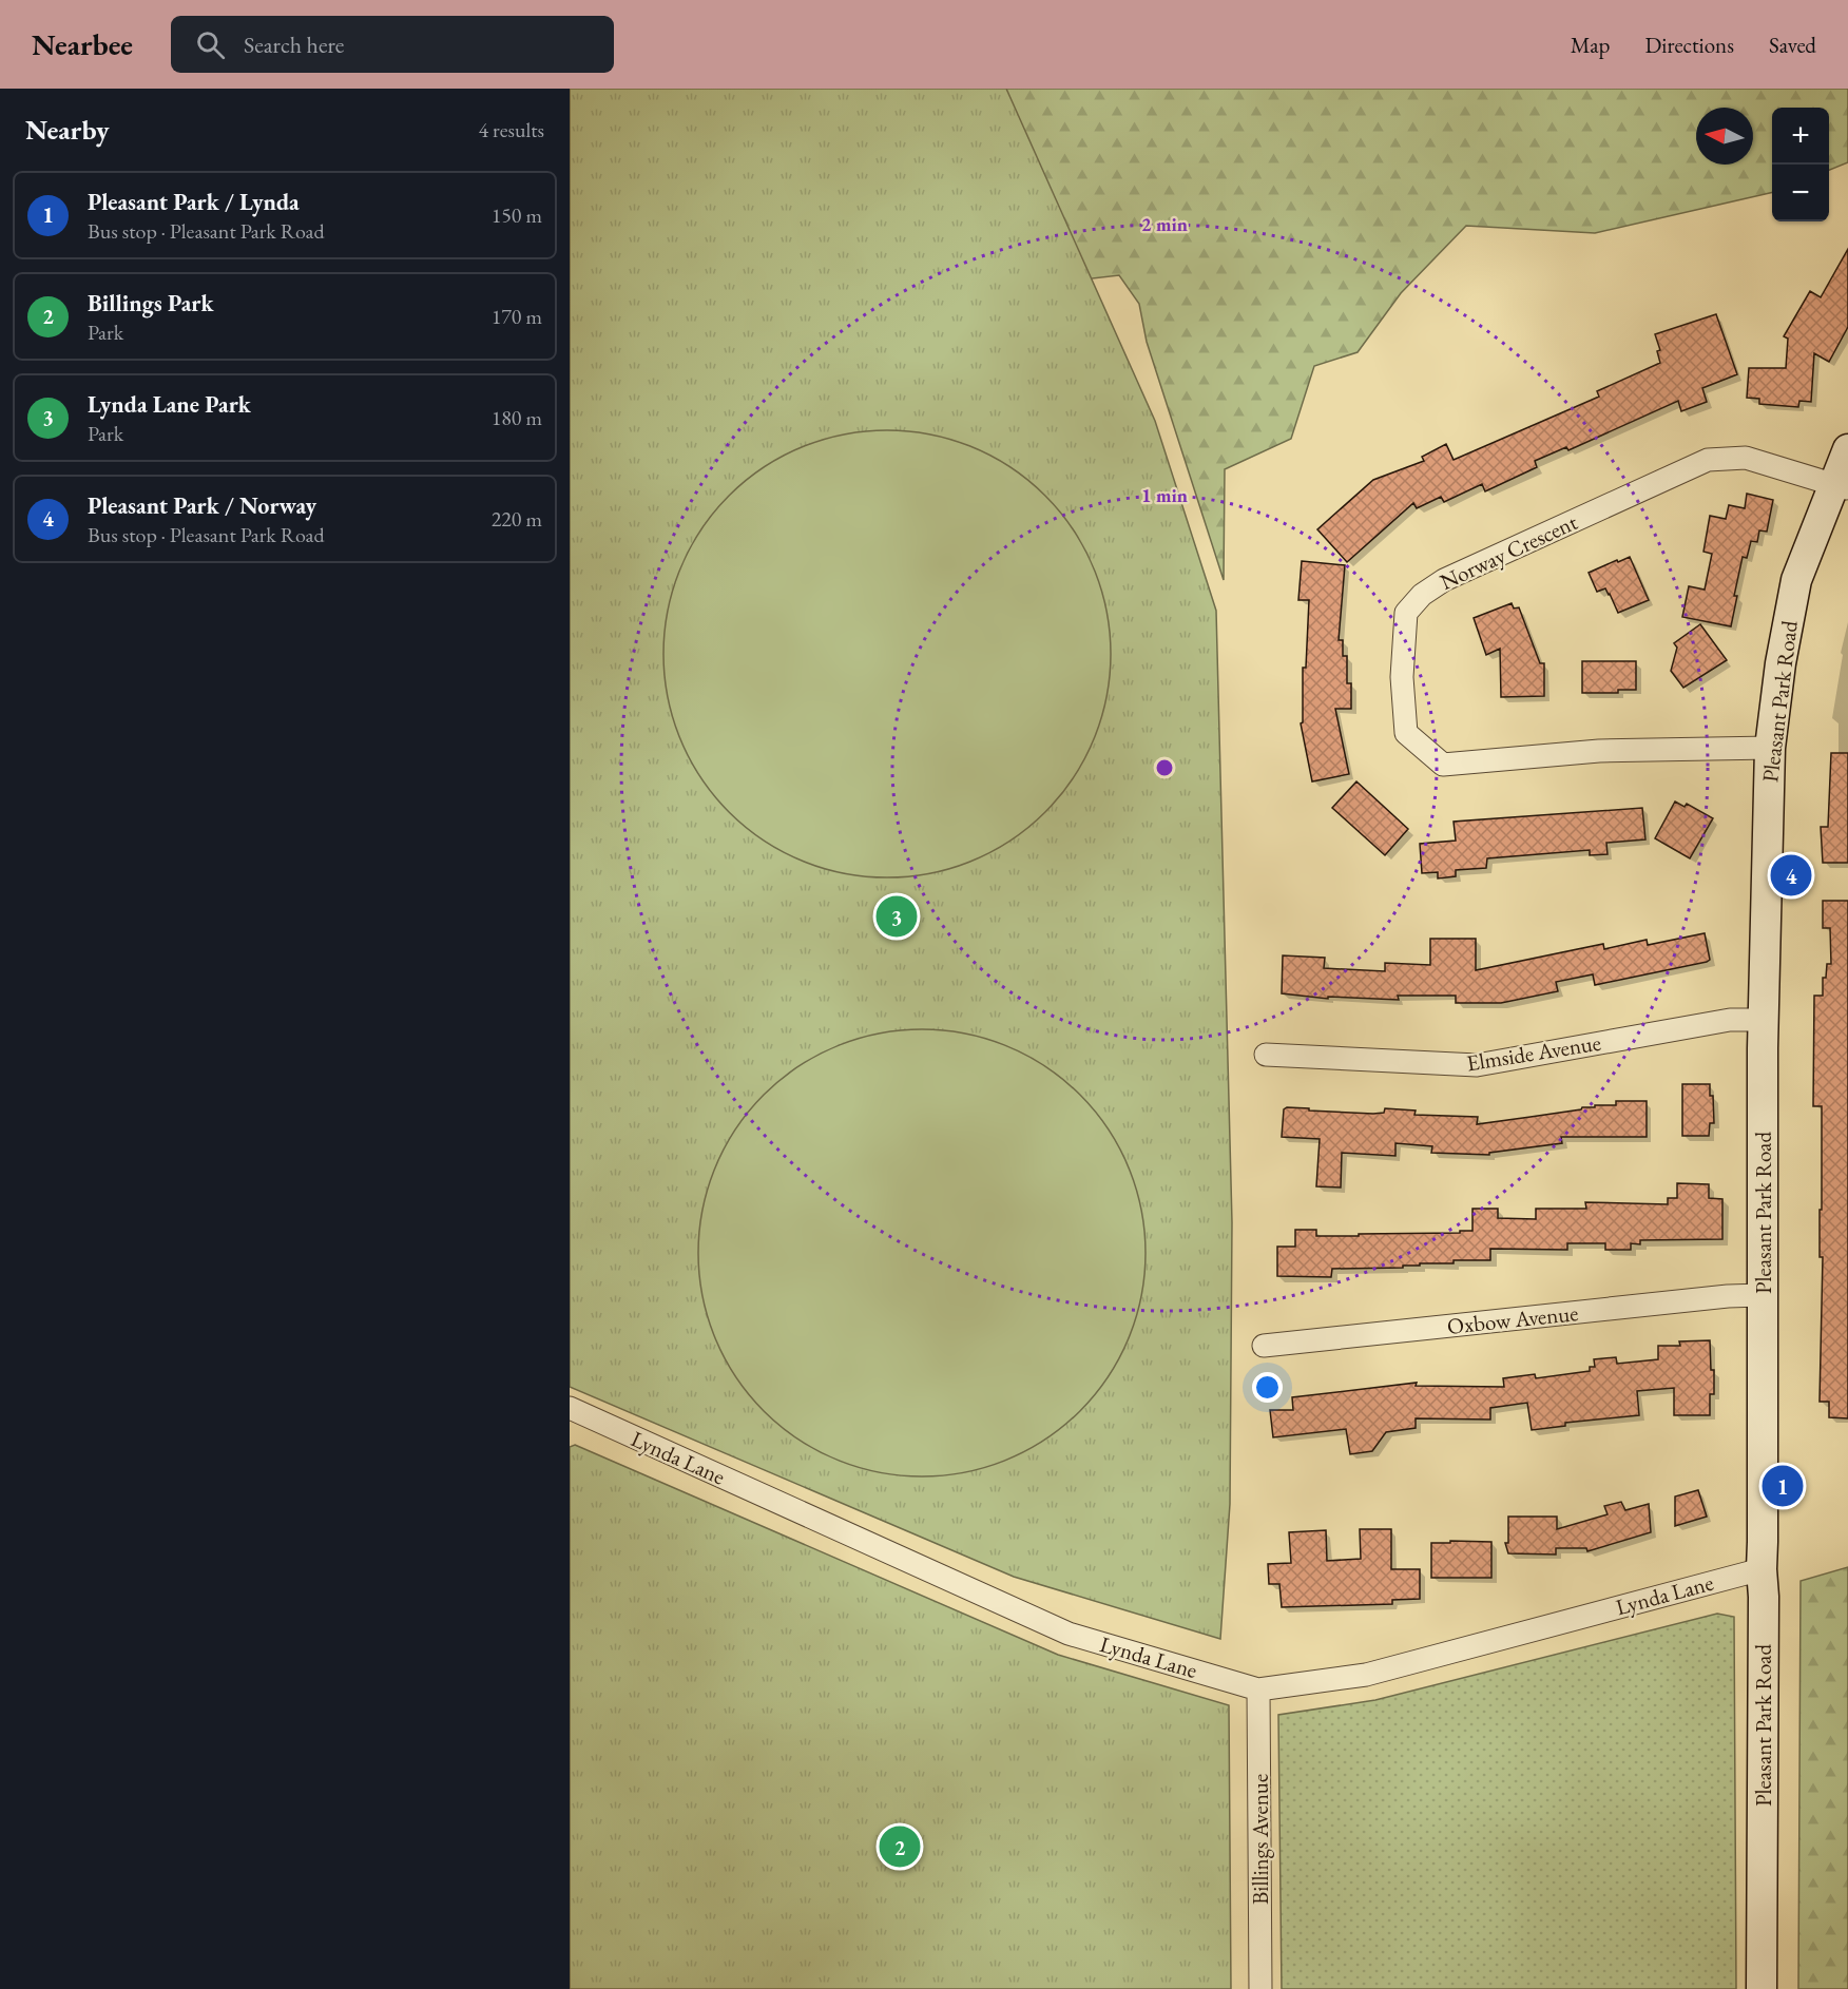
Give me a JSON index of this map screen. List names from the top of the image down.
{
  "streets": {
    "street": [
      "Norway Crescent",
      "Pleasant Park Road",
      "Elmside Avenue",
      "Oxbow Avenue",
      "Lynda Lane",
      "Billings Avenue"
    ]
  },
  "crossings": [
    ["Norway Crescent", "Pleasant Park Road"],
    ["Pleasant Park Road", "Elmside Avenue"],
    ["Pleasant Park Road", "Oxbow Avenue"],
    ["Pleasant Park Road", "Lynda Lane"],
    ["Lynda Lane", "Billings Avenue"]
  ],
  "north": "left",
  "page": {
    "header": "Nearbee",
    "search": "Search here",
    "nav": ["Map", "Directions", "Saved"],
    "heading": ["Nearby", "4 results"],
    "map_buttons": ["+", "−"],
    "list": [
      {
        "mark": "1",
        "name": "Pleasant Park / Lynda",
        "note": "Bus stop · Pleasant Park Road",
        "value": "150 m"
      },
      {
        "mark": "2",
        "name": "Billings Park",
        "note": "Park",
        "value": "170 m"
      },
      {
        "mark": "3",
        "name": "Lynda Lane Park",
        "note": "Park",
        "value": "180 m"
      },
      {
        "mark": "4",
        "name": "Pleasant Park / Norway",
        "note": "Bus stop · Pleasant Park Road",
        "value": "220 m"
      }
    ],
    "pins": [
      "4",
      "3",
      "1",
      "2"
    ]
  },
  "rings": ["2 min", "1 min"]
}
